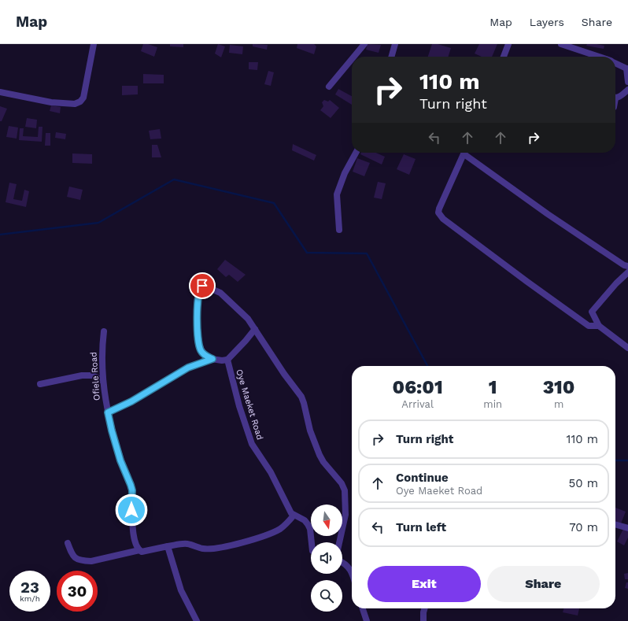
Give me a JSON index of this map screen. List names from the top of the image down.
{
  "streets": {
    "street": ["Ofiele Road", "Oye Maeket Road"]
  },
  "north": "bottom",
  "page": {
    "header": "Map",
    "nav": ["Map", "Layers", "Share"],
    "turn": ["110 m", "Turn right"],
    "eta": [
      "06:01",
      "Arrival",
      "1",
      "min",
      "310",
      "m"
    ],
    "list": [
      {
        "name": "Turn right",
        "value": "110 m"
      },
      {
        "name": "Continue",
        "note": "Oye Maeket Road",
        "value": "50 m"
      },
      {
        "name": "Turn left",
        "value": "70 m"
      }
    ],
    "buttons": ["Exit", "Share"],
    "speed": "23 km/h",
    "limit": "30"
  }
}
